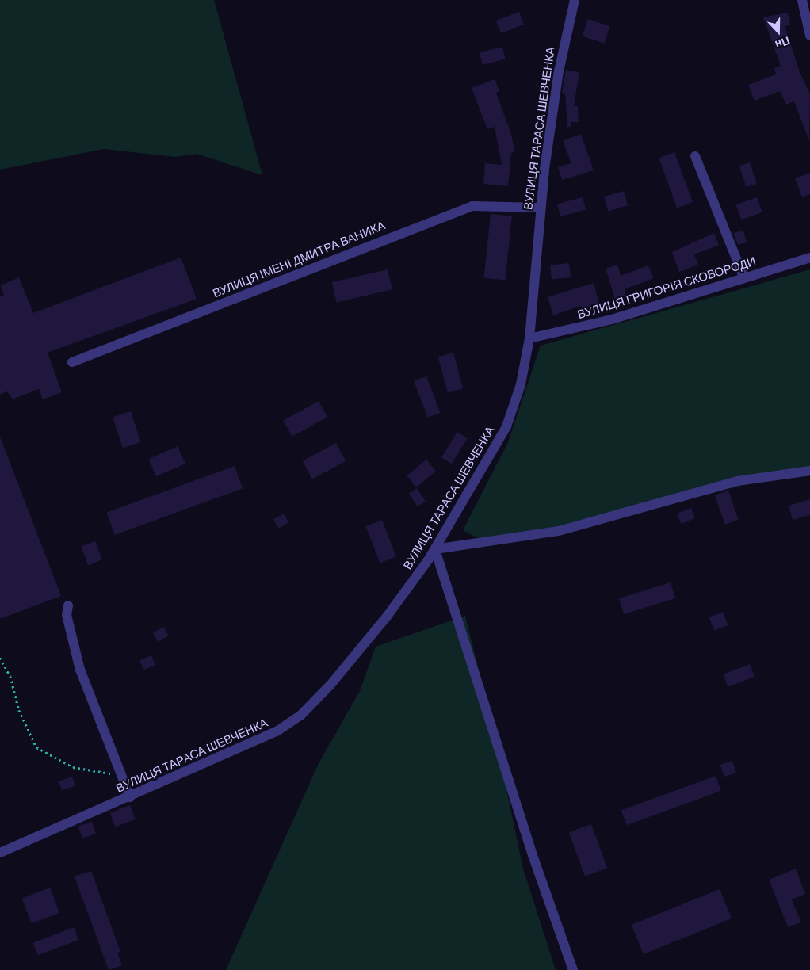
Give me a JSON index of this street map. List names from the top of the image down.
{
  "streets": {
    "street": ["ВУЛИЦЯ ТАРАСА ШЕВЧЕНКА", "ВУЛИЦЯ ІМЕНІ ДМИТРА ВАНИКА", "ВУЛИЦЯ ГРИГОРІЯ СКОВОРОДИ"]
  },
  "crossings": [
    ["ВУЛИЦЯ ТАРАСА ШЕВЧЕНКА", "ВУЛИЦЯ ІМЕНІ ДМИТРА ВАНИКА"],
    ["ВУЛИЦЯ ТАРАСА ШЕВЧЕНКА", "ВУЛИЦЯ ГРИГОРІЯ СКОВОРОДИ"]
  ],
  "north": "bottom"
}
